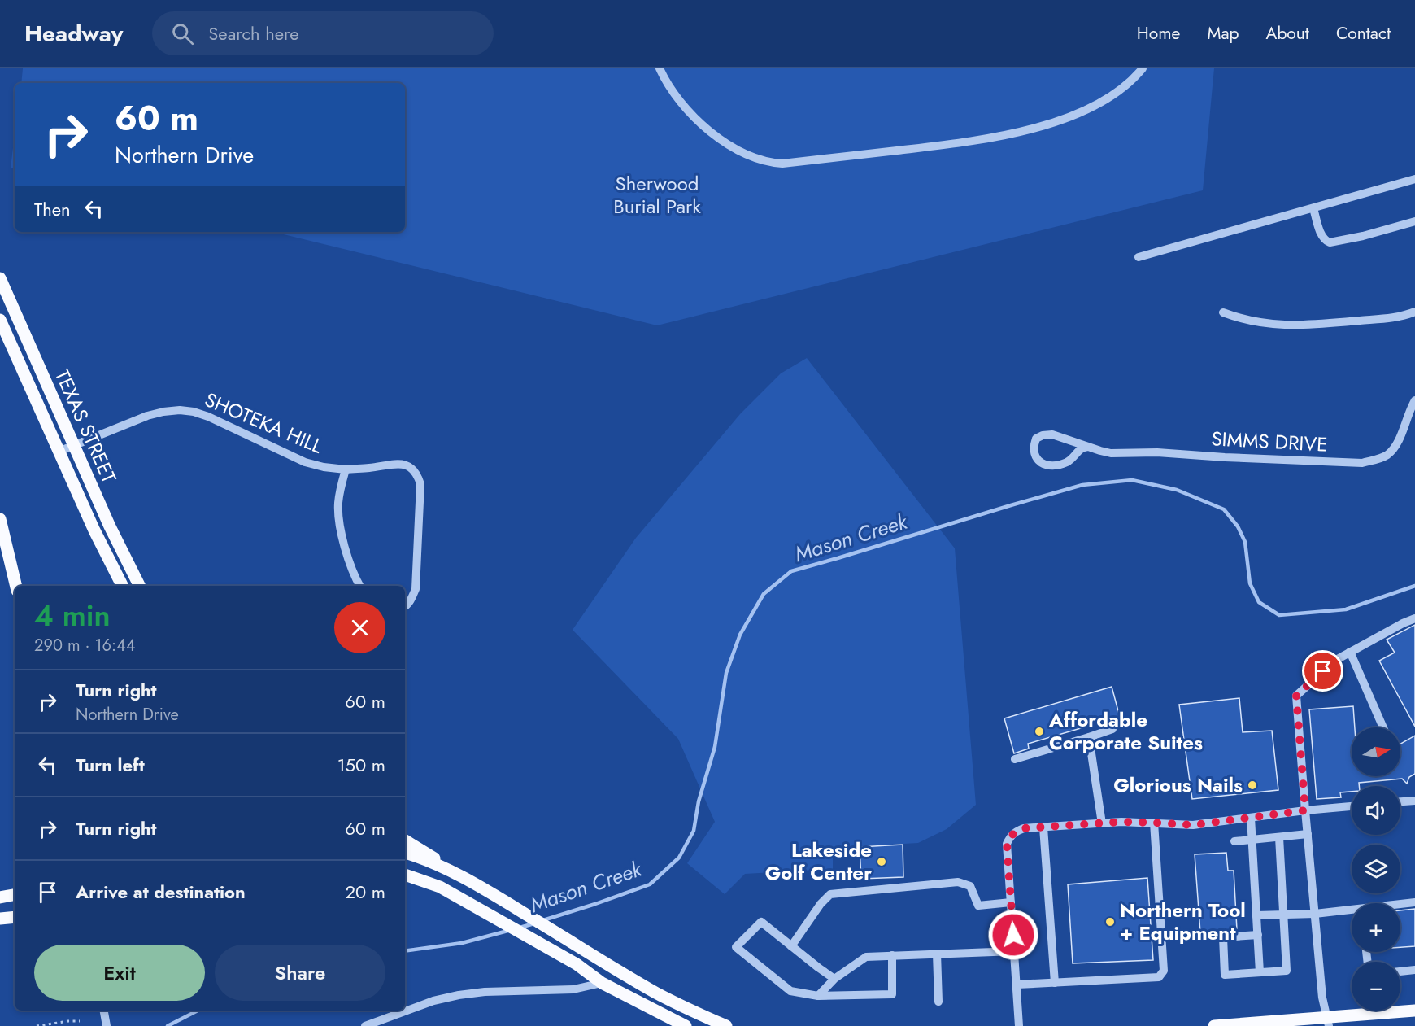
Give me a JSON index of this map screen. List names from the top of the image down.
{
  "streets": {
    "main road": ["TEXAS STREET"],
    "street": ["SHOTEKA HILL", "SIMMS DRIVE"]
  },
  "crossings": [
    ["SHOTEKA HILL", "TEXAS STREET"]
  ],
  "water": ["Mason Creek"],
  "parks": ["Sherwood Burial Park"],
  "places": [
    "Affordable Corporate Suites",
    "Glorious Nails",
    "Lakeside Golf Center",
    "Northern Tool + Equipment"
  ],
  "north": "right",
  "page": {
    "header": "Headway",
    "search": "Search here",
    "nav": [
      "Home",
      "Map",
      "About",
      "Contact"
    ],
    "turn": ["60 m", "Northern Drive"],
    "then": "Then",
    "heading": ["4 min", "290 m · 16:44"],
    "list": [
      {
        "name": "Turn right",
        "note": "Northern Drive",
        "value": "60 m"
      },
      {
        "name": "Turn left",
        "value": "150 m"
      },
      {
        "name": "Turn right",
        "value": "60 m"
      },
      {
        "name": "Arrive at destination",
        "value": "20 m"
      }
    ],
    "map_buttons": ["+", "−"],
    "buttons": ["Exit", "Share"]
  }
}
